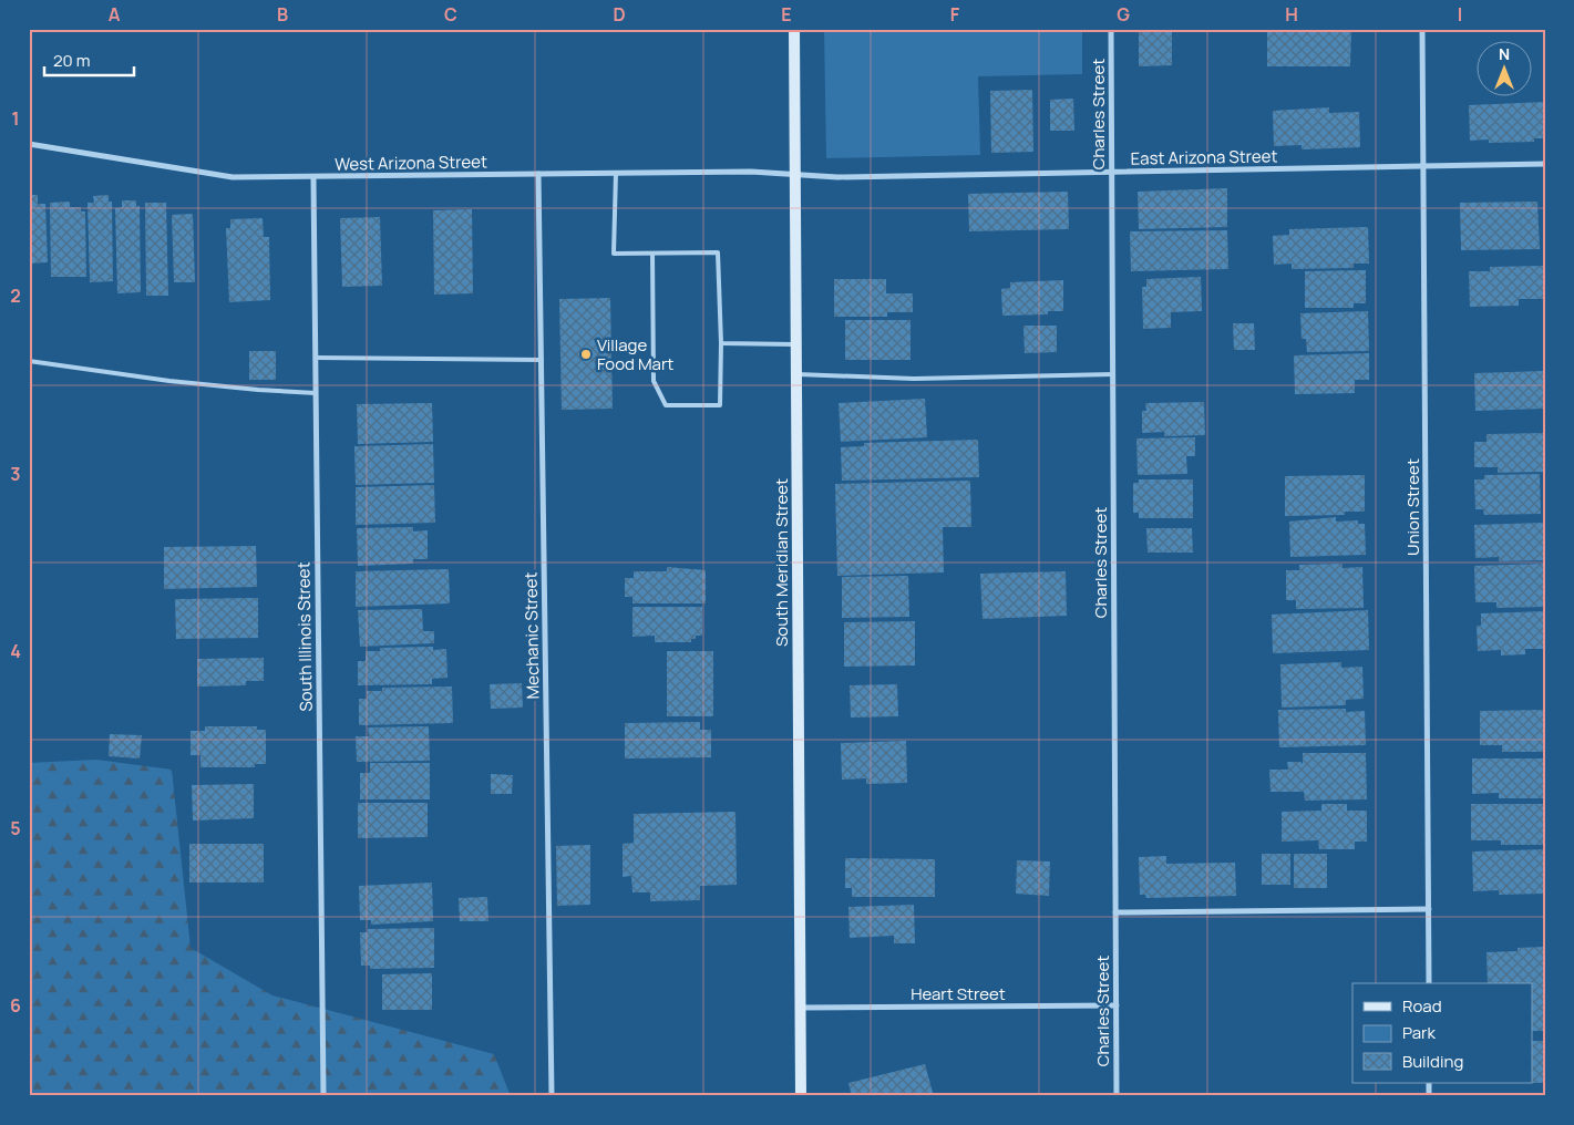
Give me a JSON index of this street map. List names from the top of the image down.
{
  "streets": {
    "main road": ["South Meridian Street"],
    "street": [
      "Charles Street",
      "East Arizona Street",
      "West Arizona Street",
      "Union Street",
      "Mechanic Street",
      "South Illinois Street",
      "Heart Street"
    ]
  },
  "crossings": [
    ["Charles Street", "East Arizona Street"],
    ["Charles Street", "Heart Street"],
    ["East Arizona Street", "West Arizona Street"],
    ["East Arizona Street", "Union Street"],
    ["East Arizona Street", "South Meridian Street"],
    ["West Arizona Street", "South Meridian Street"],
    ["West Arizona Street", "Mechanic Street"],
    ["West Arizona Street", "South Illinois Street"],
    ["South Meridian Street", "Heart Street"]
  ],
  "places": ["Village Food Mart"],
  "legend": ["Road", "Park", "Building"],
  "scale_bar": "20 m",
  "north": "top",
  "grid": {
    "columns": [
      "A",
      "B",
      "C",
      "D",
      "E",
      "F",
      "G",
      "H",
      "I"
    ],
    "rows": [
      "1",
      "2",
      "3",
      "4",
      "5",
      "6"
    ]
  }
}
